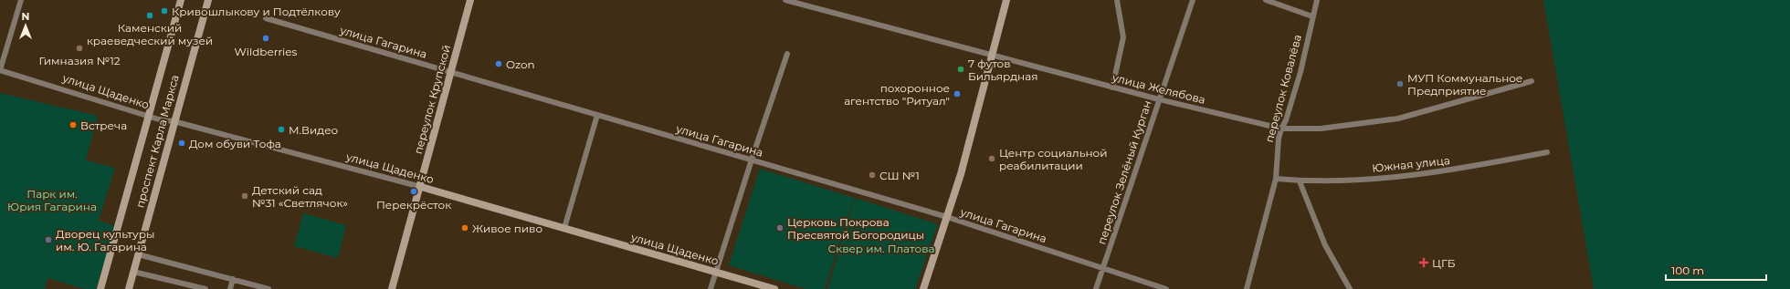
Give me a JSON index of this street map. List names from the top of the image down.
{
  "streets": {
    "street": [
      "улица Гагарина",
      "улица Желябова",
      "переулок Ковалёва",
      "улица Щаденко",
      "переулок Крупской",
      "проспект Карла Маркса",
      "Южная улица",
      "переулок Зелёный Курган"
    ]
  },
  "crossings": [
    ["улица Гагарина", "переулок Крупской"],
    ["улица Гагарина", "переулок Зелёный Курган"],
    ["улица Желябова", "переулок Ковалёва"],
    ["улица Желябова", "переулок Зелёный Курган"],
    ["переулок Ковалёва", "Южная улица"],
    ["улица Щаденко", "переулок Крупской"],
    ["улица Щаденко", "проспект Карла Маркса"]
  ],
  "parks": ["Парк им. Юрия Гагарина", "Сквер им. Платова"],
  "places": {
    "other": [
      "Кривошлыкову и Подтёлкову",
      "Каменский краеведческий музей",
      "Wildberries",
      "Гимназия №12",
      "Ozon",
      "7 футов Бильярдная",
      "МУП Коммунальное Предприятие",
      "похоронное агентство \"Ритуал\"",
      "Встреча",
      "М.Видео",
      "Дом обуви Тофа",
      "Центр социальной реабилитации",
      "СШ №1",
      "Перекрёсток",
      "Детский сад №31 «Светлячок»",
      "Живое пиво",
      "Церковь Покрова Пресвятой Богородицы",
      "Дворец культуры им. Ю. Гагарина"
    ],
    "health": ["ЦГБ"]
  },
  "scale_bar": "100 m",
  "north": "top"
}
